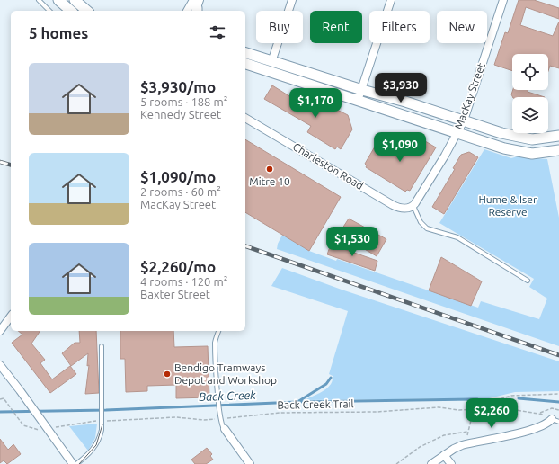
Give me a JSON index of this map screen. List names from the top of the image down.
{
  "streets": {
    "street": ["MacKay Street", "Charleston Road"],
    "path": ["Back Creek Trail"]
  },
  "crossings": [
    ["MacKay Street", "Charleston Road"]
  ],
  "water": ["Back Creek"],
  "parks": ["Hume & Iser Reserve"],
  "places": ["Mitre 10", "Bendigo Tramways Depot and Workshop"],
  "page": {
    "chip": [
      "Buy",
      "Rent",
      "Filters",
      "New"
    ],
    "heading": "5 homes",
    "list": [
      {
        "name": "$3,930/mo",
        "note": "5 rooms · 188 m² · Kennedy Street"
      },
      {
        "name": "$1,090/mo",
        "note": "2 rooms · 60 m² · MacKay Street"
      },
      {
        "name": "$2,260/mo",
        "note": "4 rooms · 120 m² · Baxter Street"
      }
    ],
    "price": [
      "$3,930",
      "$1,170",
      "$1,090",
      "$1,530",
      "$2,260"
    ]
  }
}
